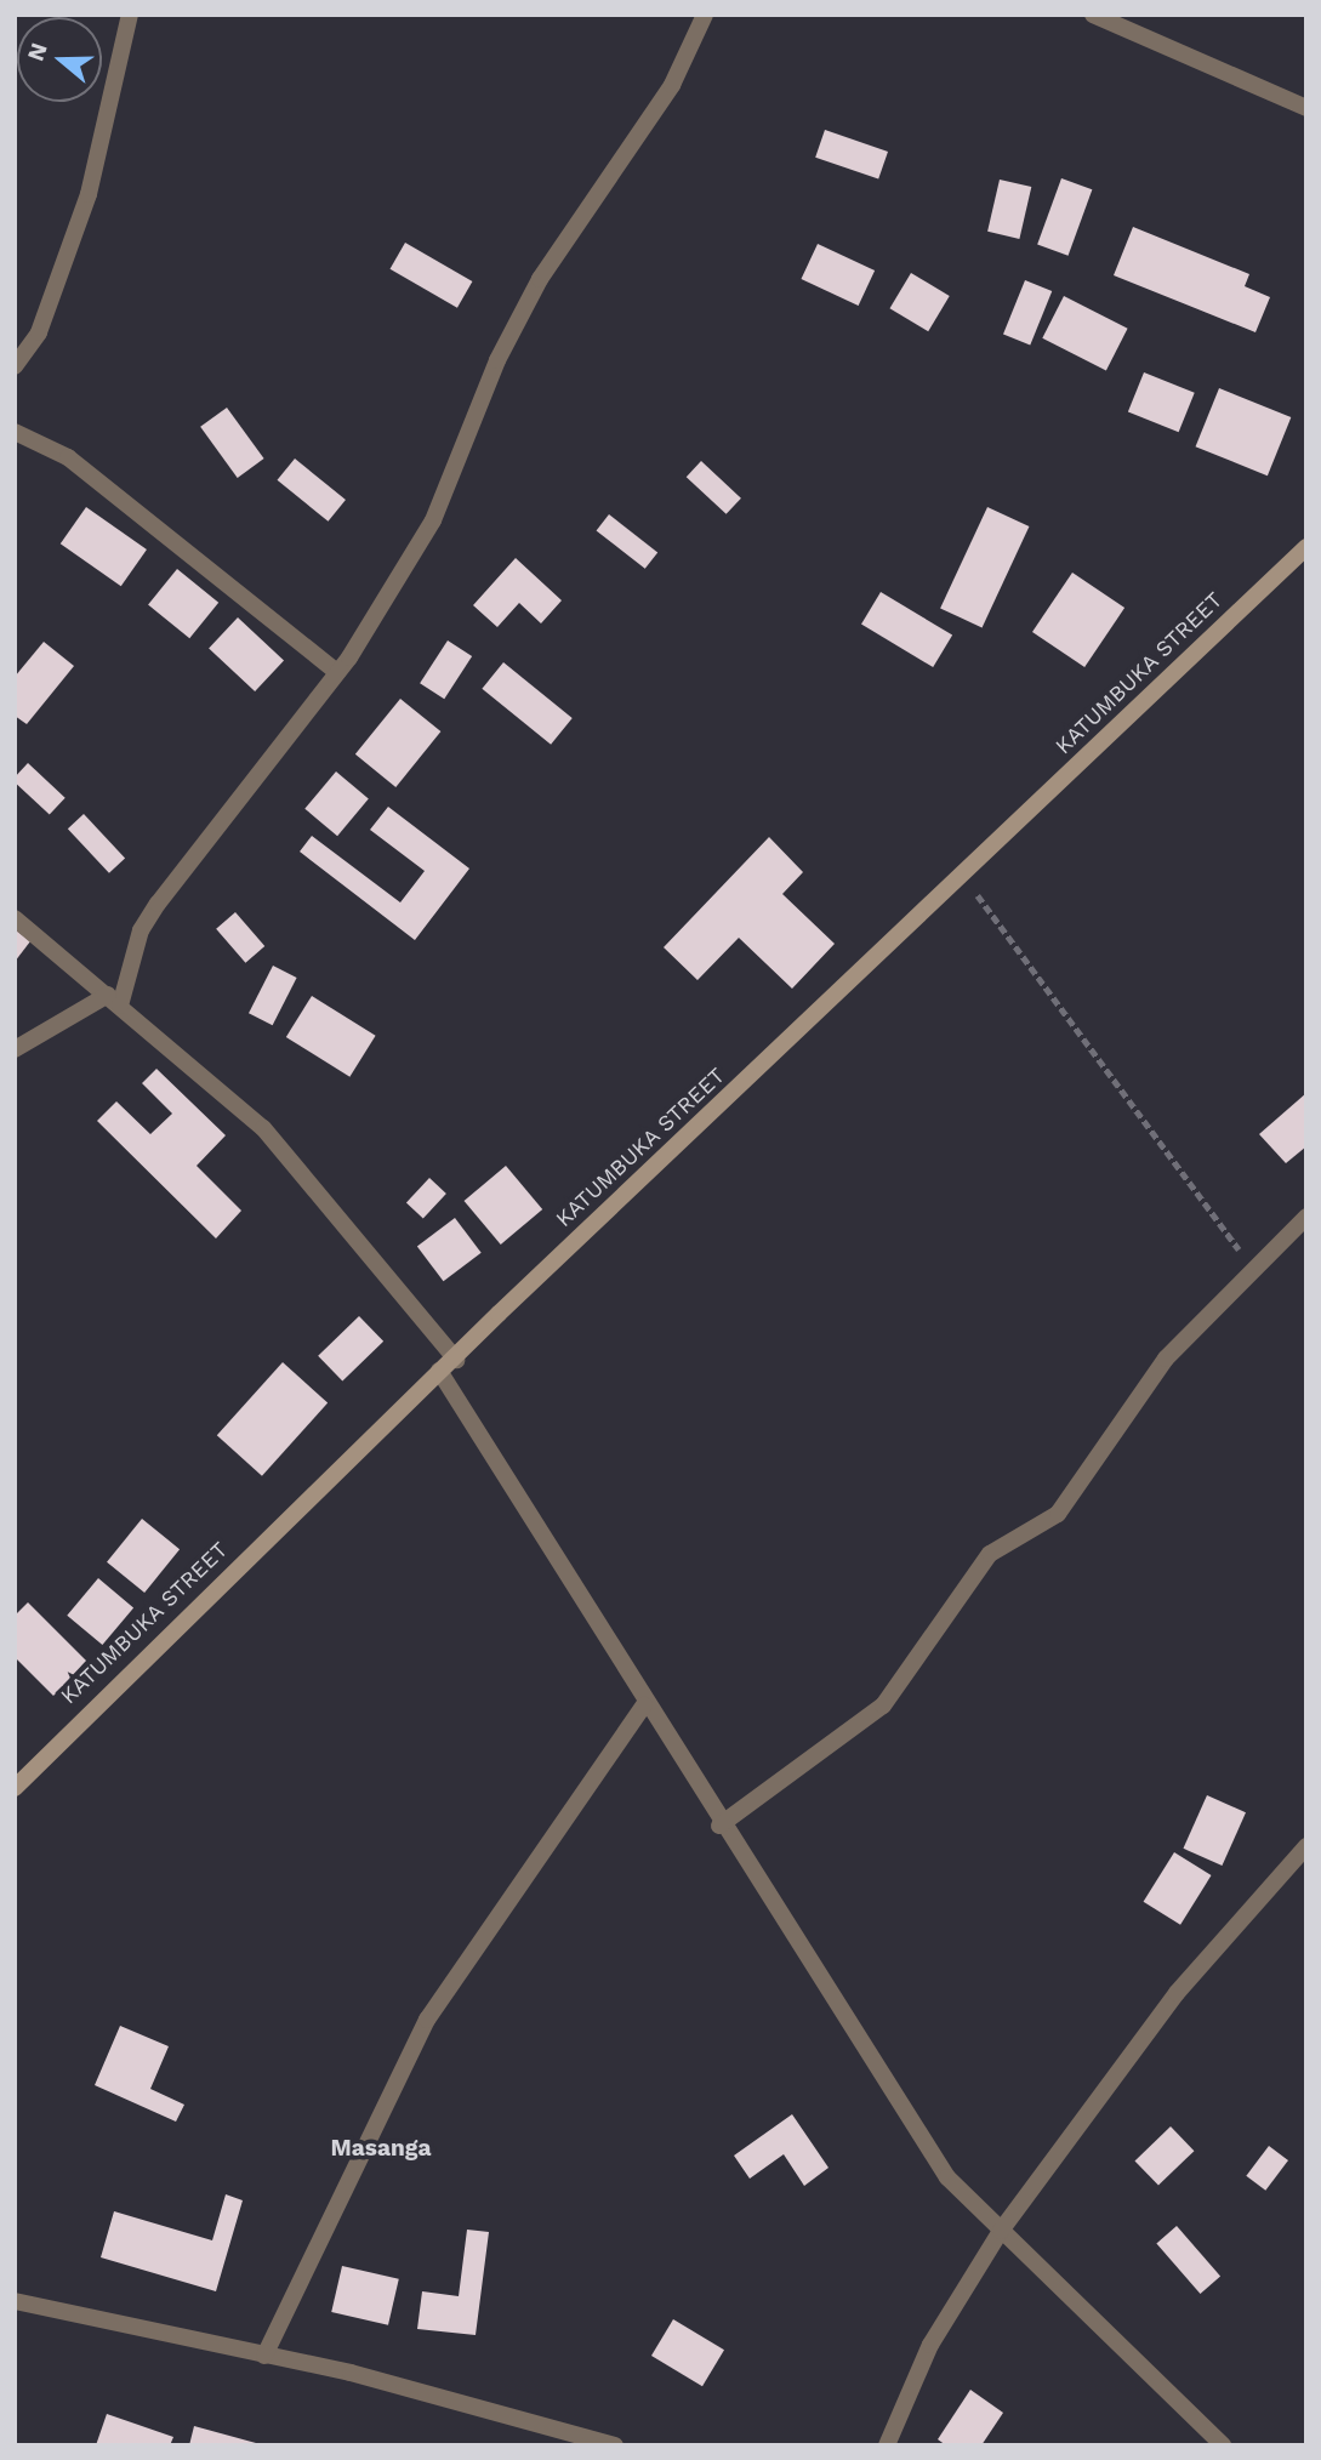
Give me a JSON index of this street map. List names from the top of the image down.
{
  "streets": {
    "main road": ["KATUMBUKA STREET"]
  },
  "districts": ["Masanga"],
  "north": "left"
}
